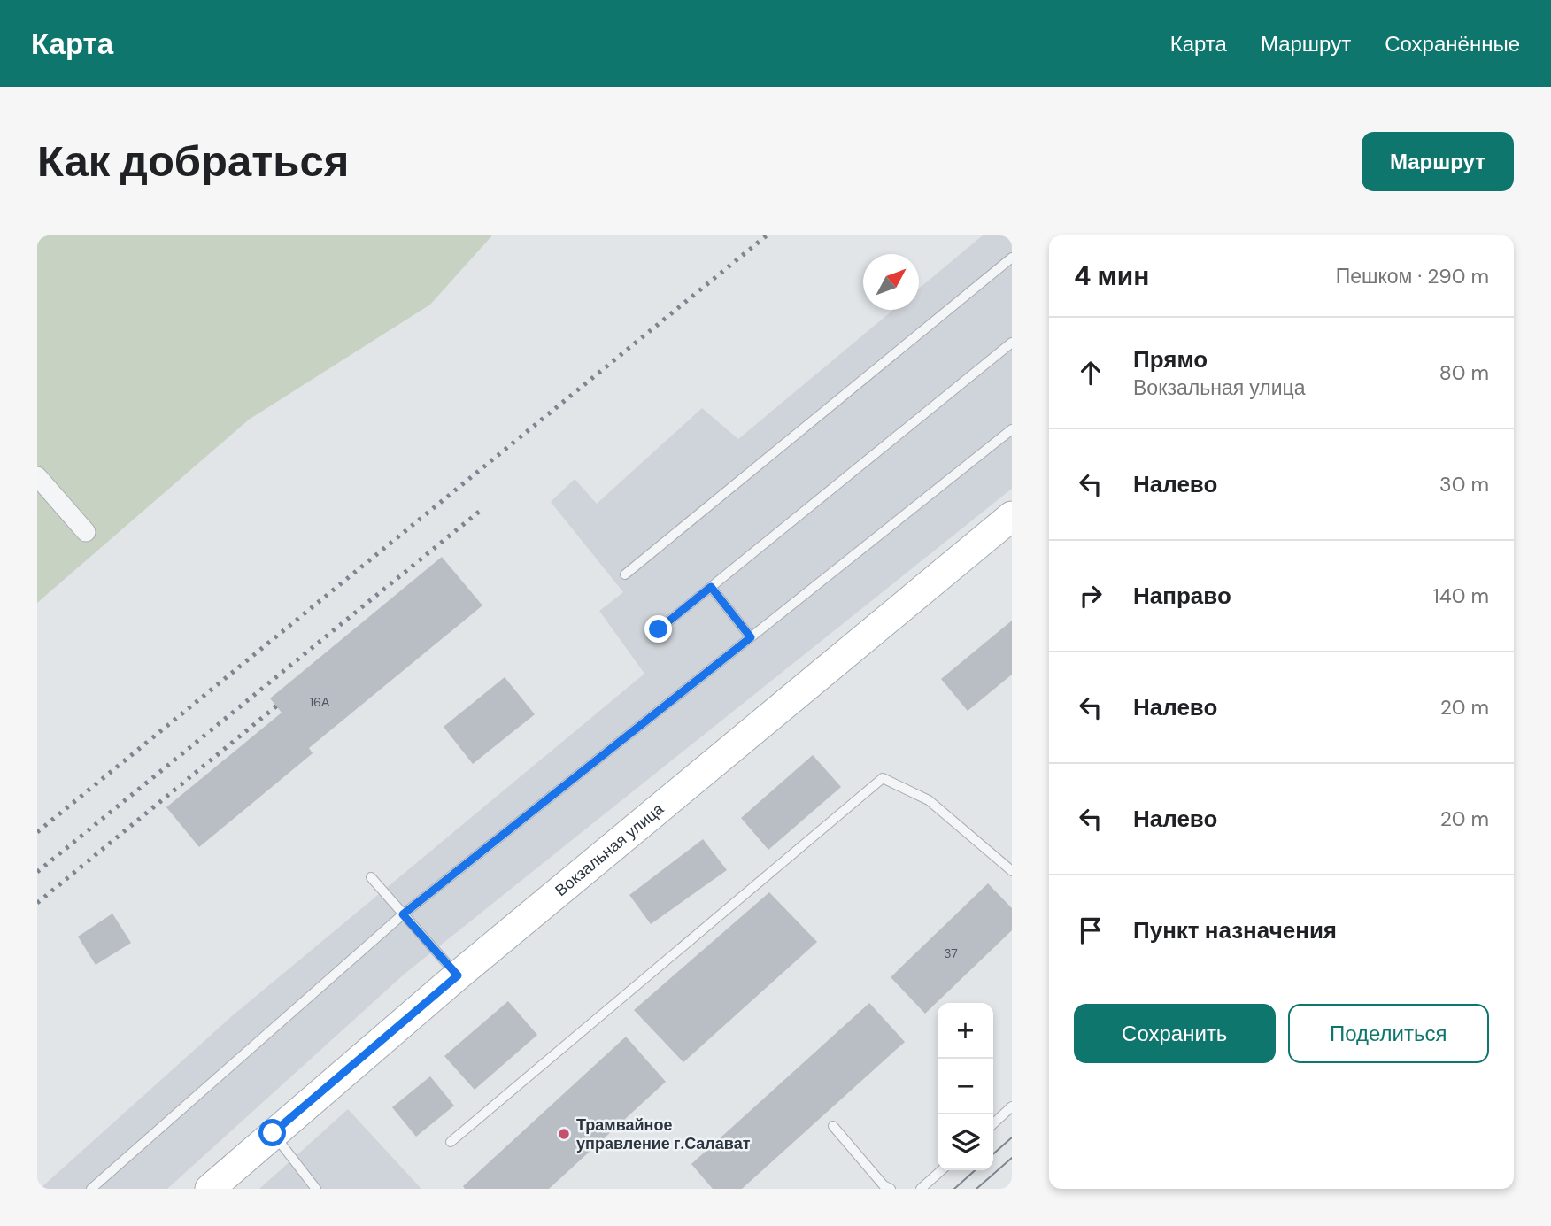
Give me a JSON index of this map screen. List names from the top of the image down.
{
  "streets": {
    "main road": ["Вокзальная улица"]
  },
  "places": ["Трамвайное управление г.Салават"],
  "house_numbers": ["16А", "37"],
  "north": "top right",
  "page": {
    "header": "Карта",
    "nav": ["Карта", "Маршрут", "Сохранённые"],
    "buttons": [
      "Маршрут",
      ["Сохранить", "Поделиться"]
    ],
    "title": "Как добраться",
    "heading": ["4 мин", "Пешком · 290 m"],
    "list": [
      ["Прямо", "Вокзальная улица", "80 m"],
      ["Налево", "30 m"],
      ["Направо", "140 m"],
      ["Налево", "20 m"],
      ["Налево", "20 m"],
      "Пункт назначения"
    ],
    "map_buttons": ["+", "−"]
  }
}
